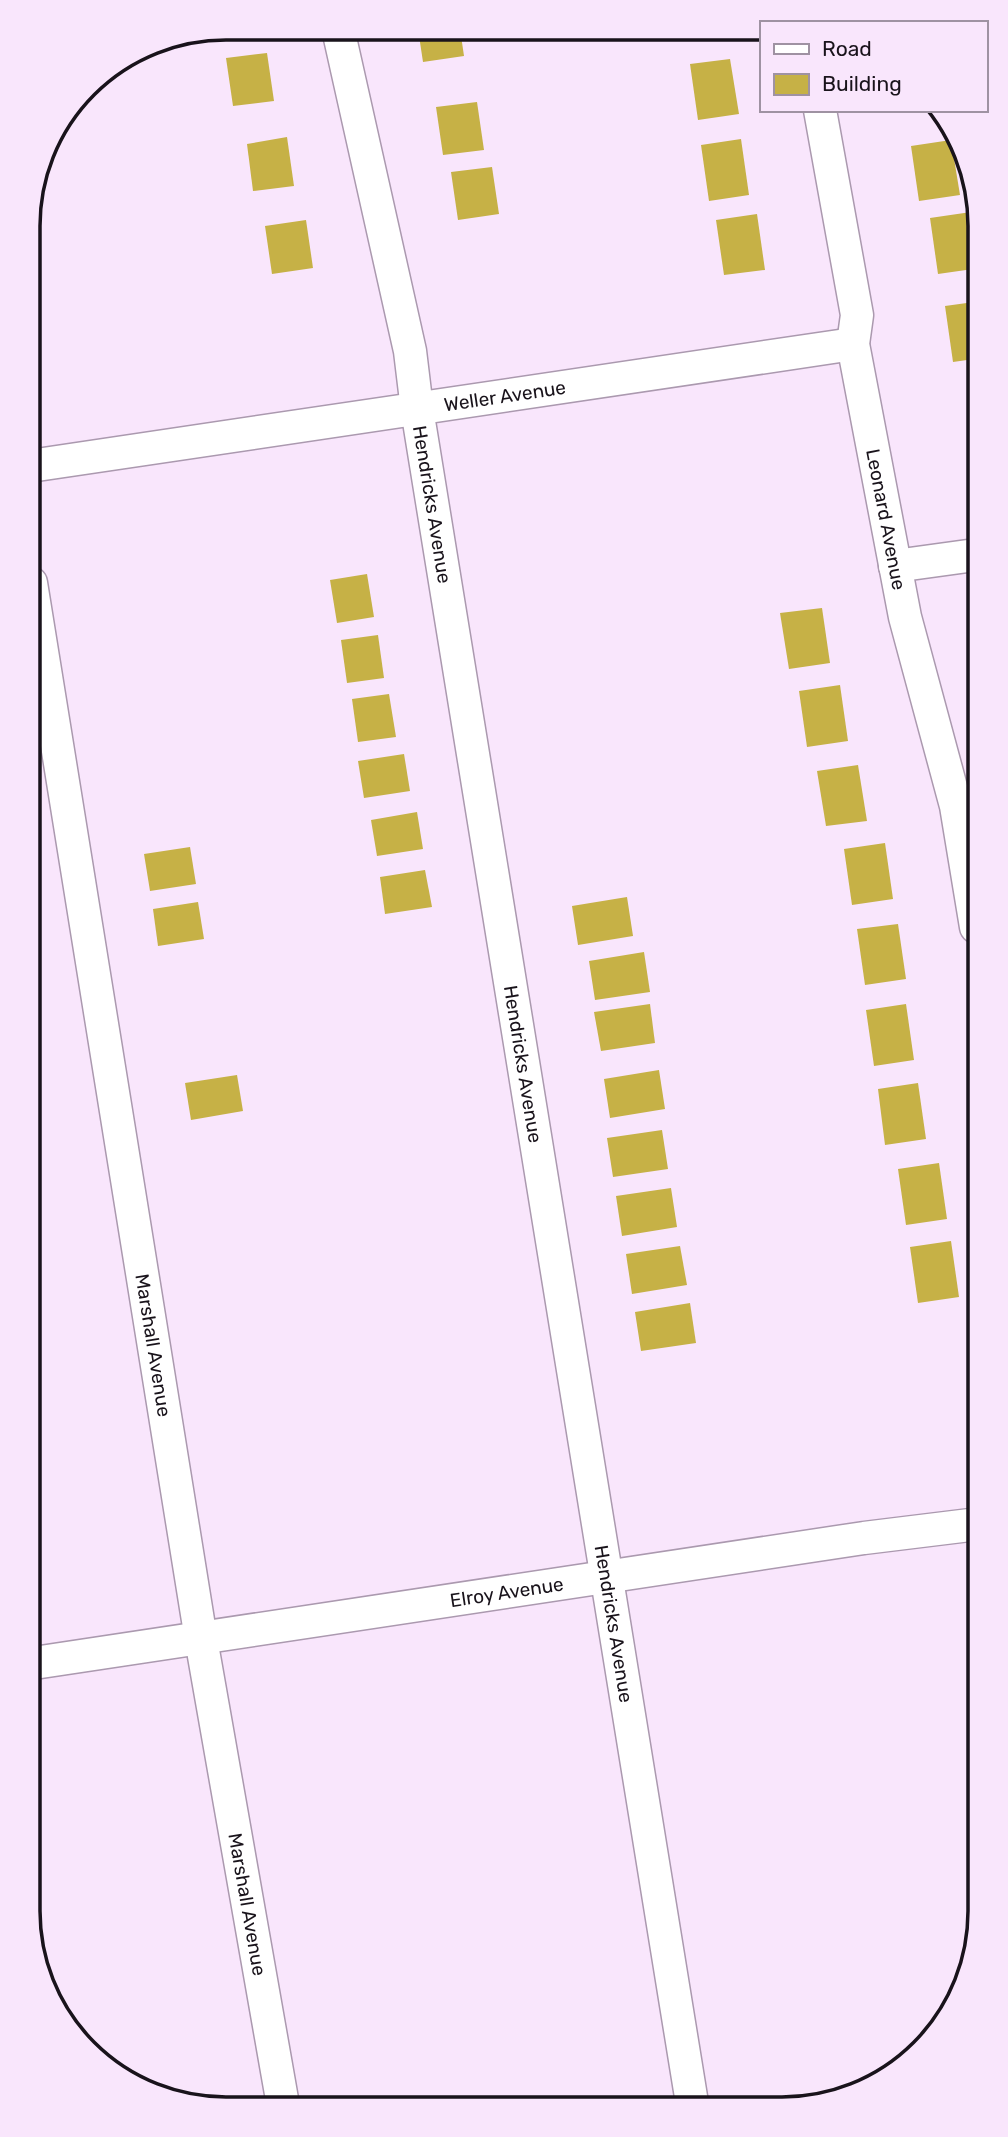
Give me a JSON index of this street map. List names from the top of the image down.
{
  "streets": {
    "street": [
      "Weller Avenue",
      "Hendricks Avenue",
      "Leonard Avenue",
      "Marshall Avenue",
      "Elroy Avenue"
    ]
  },
  "crossings": [
    ["Weller Avenue", "Hendricks Avenue"],
    ["Weller Avenue", "Leonard Avenue"],
    ["Hendricks Avenue", "Elroy Avenue"],
    ["Marshall Avenue", "Elroy Avenue"]
  ],
  "legend": ["Road", "Building"]
}
